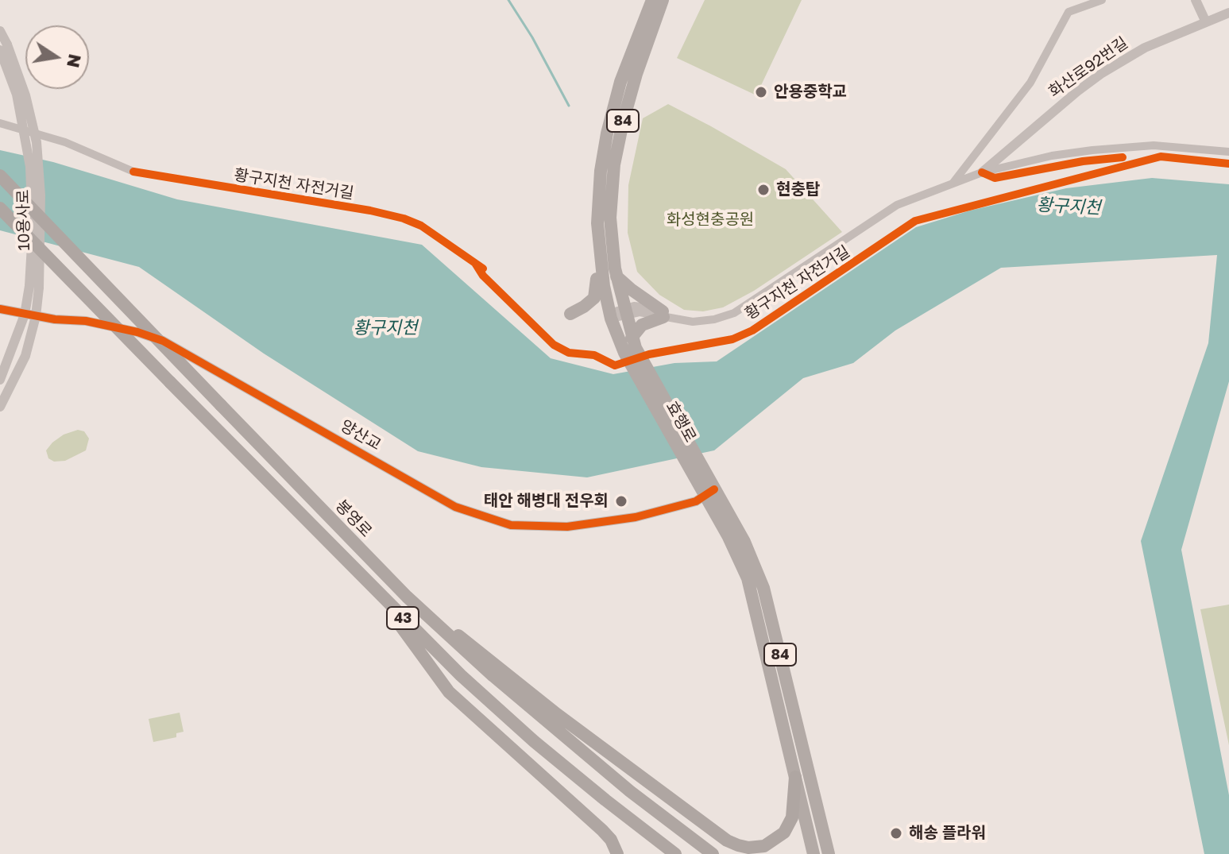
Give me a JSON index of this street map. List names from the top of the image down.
{
  "streets": {
    "highway": ["봉영로", "43"],
    "main road": ["84"],
    "street": ["화산로92번길", "10용사로", "양산교"],
    "cycle path": ["황구지천 자전거길"]
  },
  "crossings": [
    ["84", "양산교"],
    ["10용사로", "양산교"]
  ],
  "water": ["황구지천"],
  "parks": ["화성현충공원"],
  "places": [
    "안용중학교",
    "현충탑",
    "태안 해병대 전우회",
    "해송 플라워"
  ],
  "north": "right"
}
